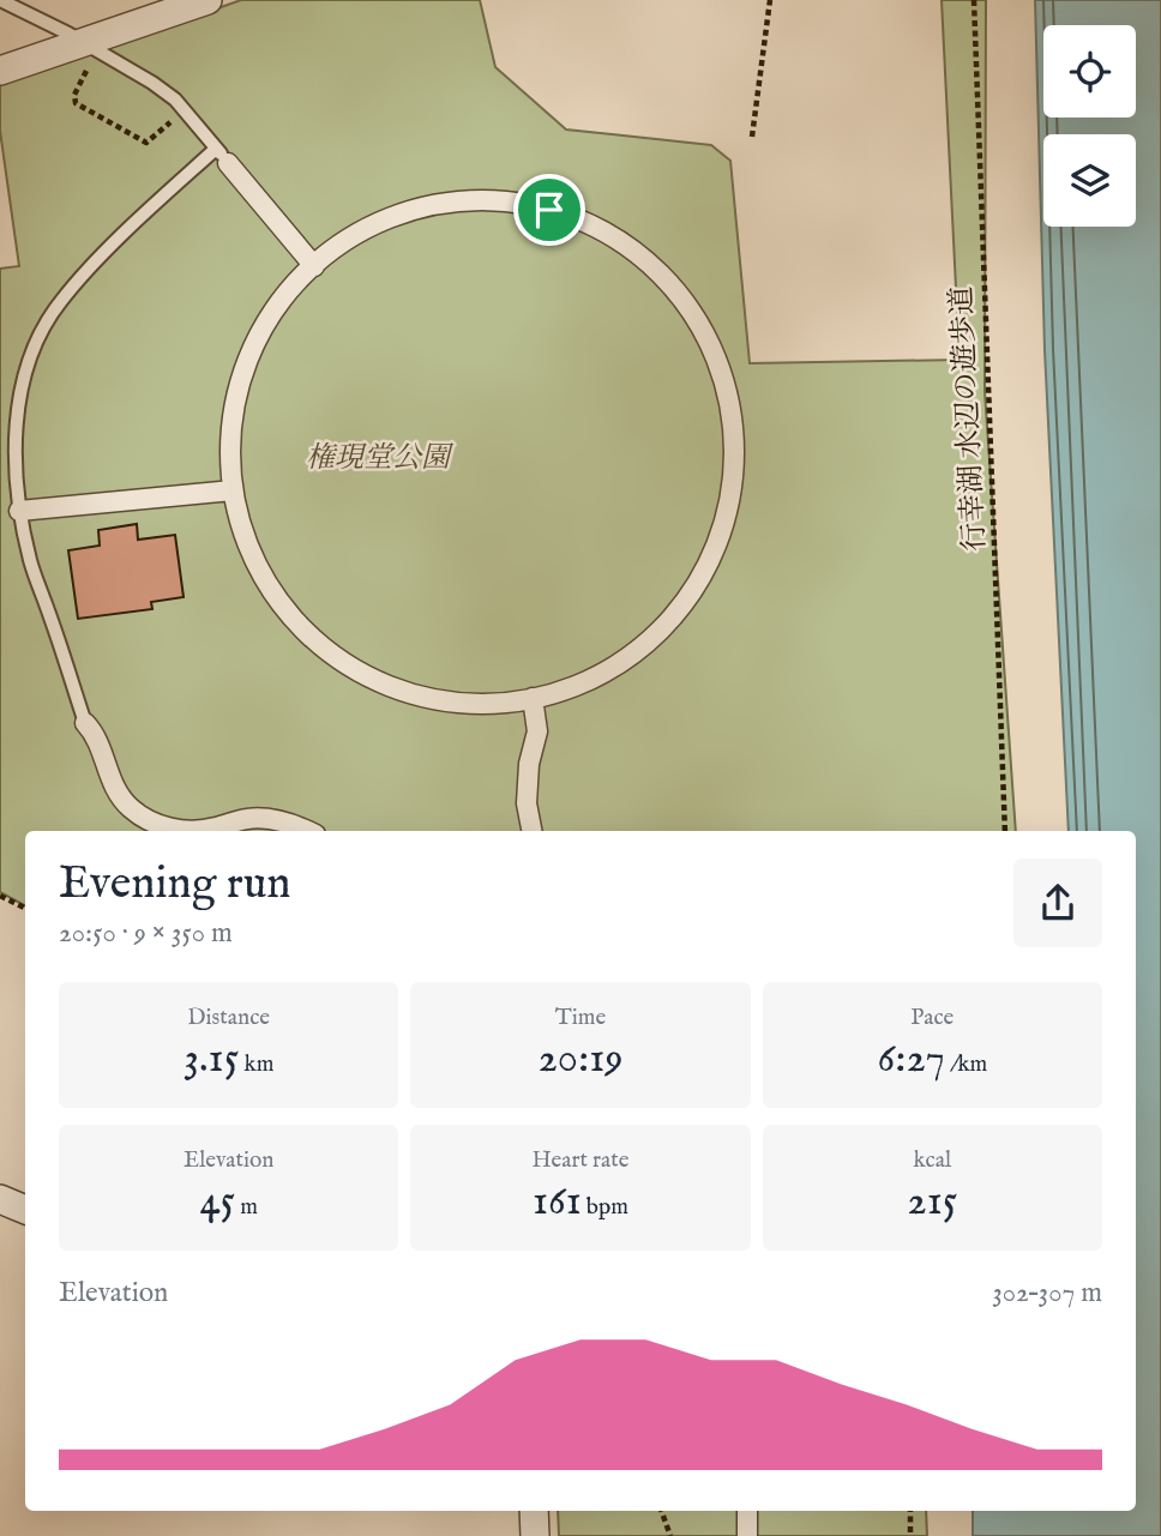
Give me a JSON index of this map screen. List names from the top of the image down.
{
  "streets": {
    "path": ["行幸湖 水辺の遊歩道"]
  },
  "parks": ["権現堂公園"],
  "page": {
    "heading": ["Evening run", "20:50 · 9 × 350 m"],
    "stats": [
      ["Distance", "3.15 km"],
      ["Time", "20:19"],
      ["Pace", "6:27 /km"],
      ["Elevation", "45 m"],
      ["Heart rate", "161 bpm"],
      ["kcal", "215"]
    ],
    "chart": ["Elevation", "302–307 m"]
  }
}
